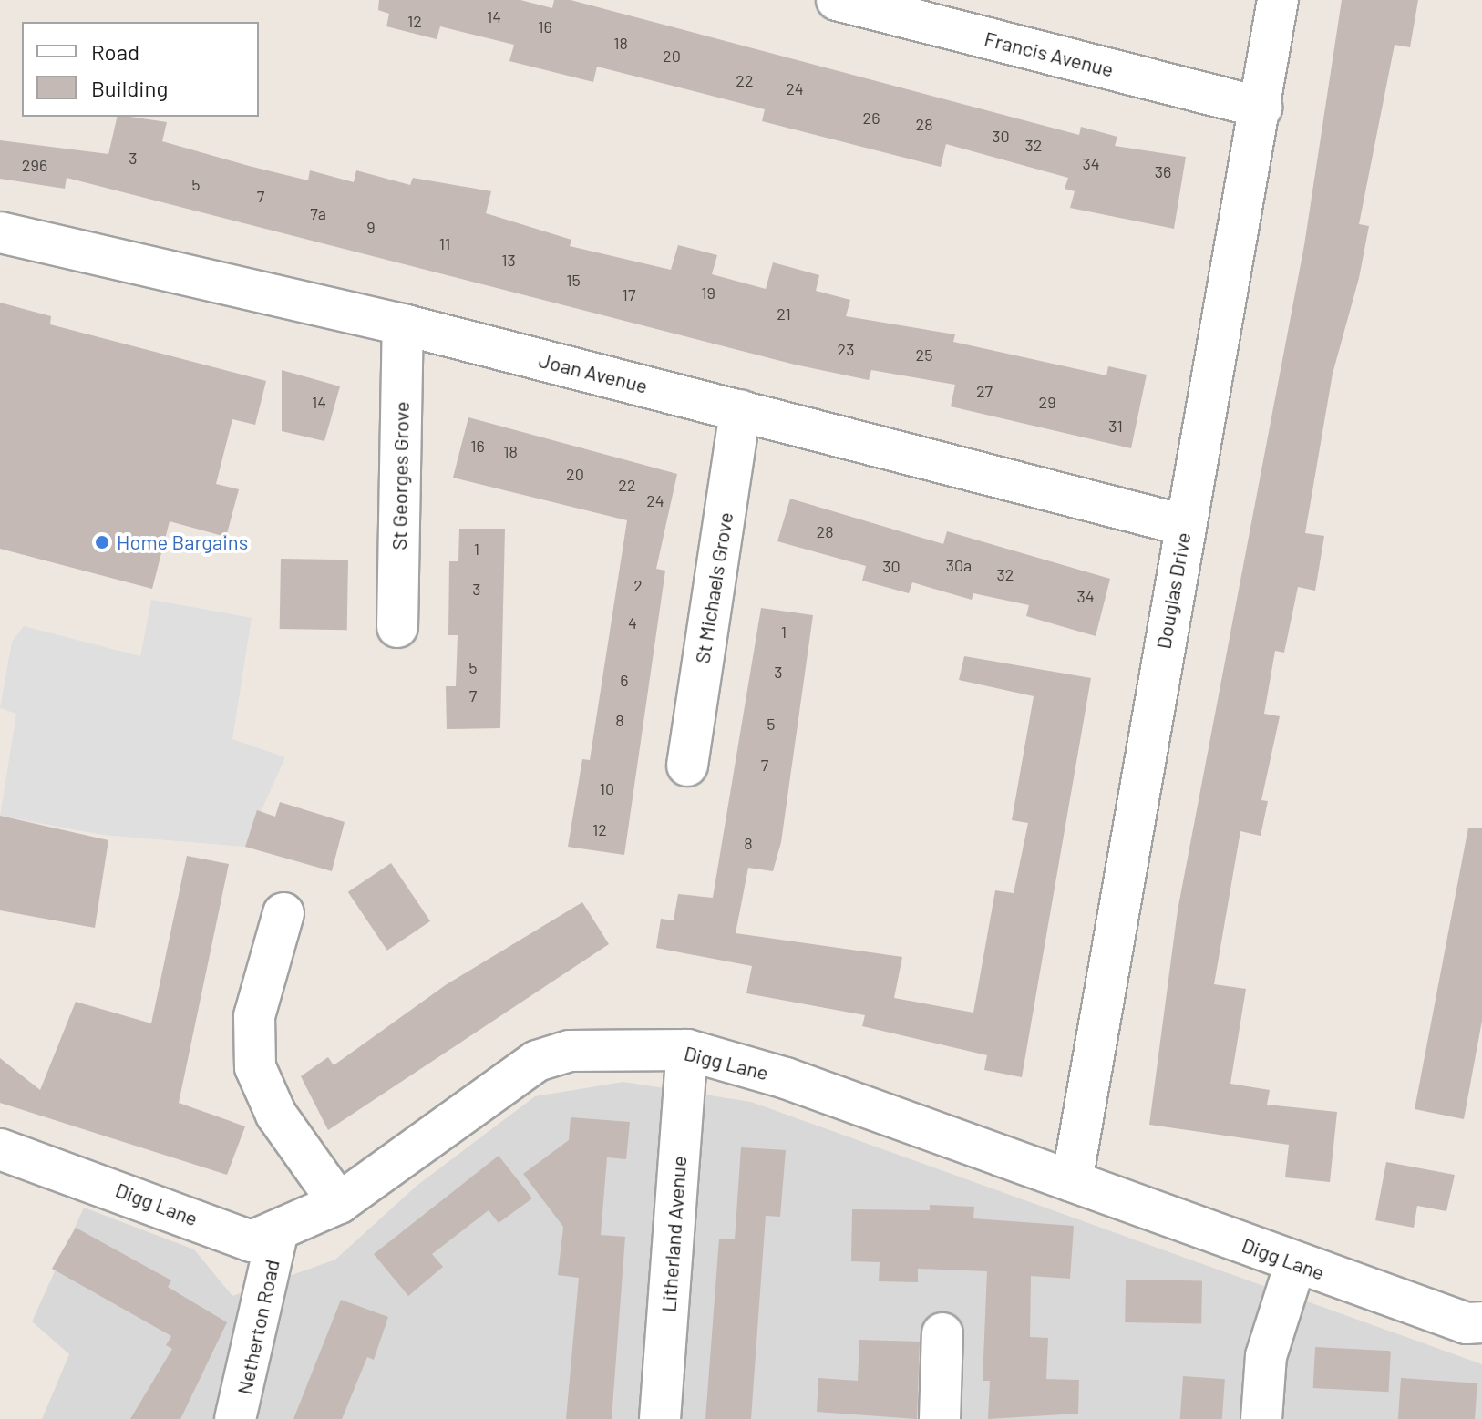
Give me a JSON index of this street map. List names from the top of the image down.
{
  "streets": {
    "street": [
      "Francis Avenue",
      "Joan Avenue",
      "St Georges Grove",
      "St Michaels Grove",
      "Douglas Drive",
      "Digg Lane",
      "Litherland Avenue",
      "Netherton Road"
    ]
  },
  "crossings": [
    ["Francis Avenue", "Douglas Drive"],
    ["Joan Avenue", "St Georges Grove"],
    ["Joan Avenue", "St Michaels Grove"],
    ["Joan Avenue", "Douglas Drive"],
    ["Douglas Drive", "Digg Lane"],
    ["Digg Lane", "Litherland Avenue"],
    ["Digg Lane", "Netherton Road"]
  ],
  "places": ["Home Bargains"],
  "house_numbers": [
    "14",
    "12",
    "16",
    "18",
    "20",
    "22",
    "24",
    "26",
    "28",
    "30",
    "32",
    "3",
    "34",
    "296",
    "36",
    "5",
    "7",
    "7a",
    "9",
    "11",
    "13",
    "15",
    "19",
    "17",
    "21",
    "23",
    "25",
    "27",
    "14",
    "29",
    "31",
    "16",
    "18",
    "20",
    "22",
    "24",
    "28",
    "1",
    "30a",
    "30",
    "32",
    "2",
    "3",
    "34",
    "4",
    "1",
    "5",
    "3",
    "6",
    "7",
    "8",
    "5",
    "7",
    "10",
    "12",
    "8"
  ],
  "legend": ["Road", "Building"]
}
